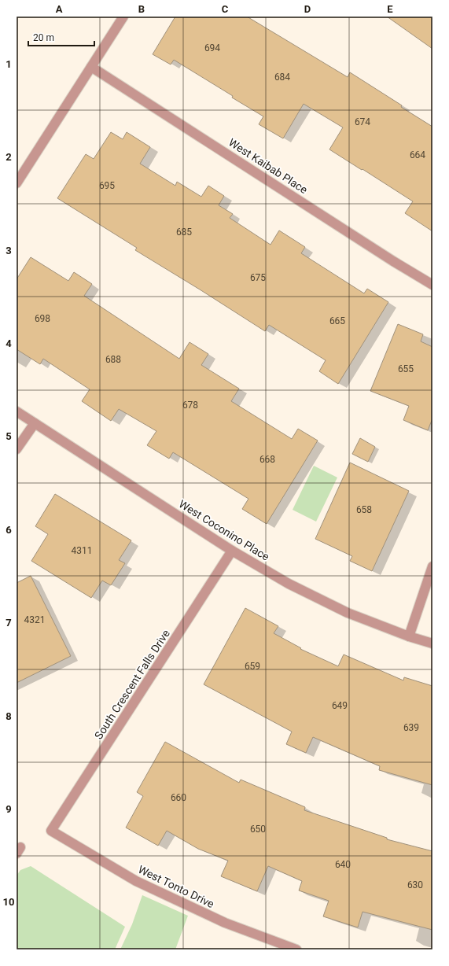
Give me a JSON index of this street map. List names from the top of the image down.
{
  "streets": {
    "street": [
      "West Kaibab Place",
      "West Coconino Place",
      "South Crescent Falls Drive",
      "West Tonto Drive"
    ]
  },
  "crossings": [
    ["West Coconino Place", "South Crescent Falls Drive"],
    ["South Crescent Falls Drive", "West Tonto Drive"]
  ],
  "house_numbers": [
    "694",
    "684",
    "674",
    "664",
    "695",
    "685",
    "675",
    "698",
    "665",
    "688",
    "655",
    "678",
    "668",
    "658",
    "4311",
    "4321",
    "659",
    "649",
    "639",
    "660",
    "650",
    "640",
    "630"
  ],
  "scale_bar": "20 m",
  "grid": {
    "columns": [
      "A",
      "B",
      "C",
      "D",
      "E"
    ],
    "rows": [
      "1",
      "2",
      "3",
      "4",
      "5",
      "6",
      "7",
      "8",
      "9",
      "10"
    ]
  }
}
